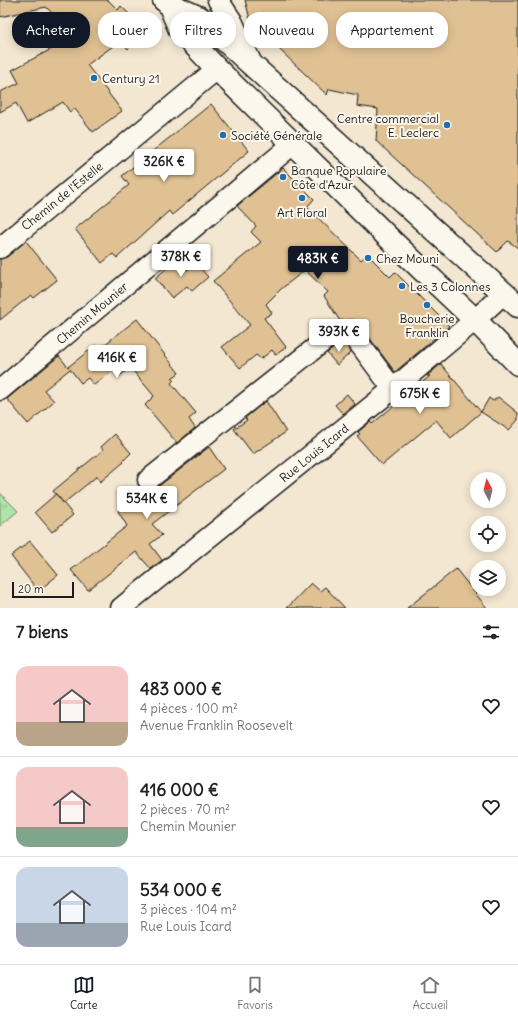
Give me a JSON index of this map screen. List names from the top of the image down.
{
  "streets": {
    "street": ["Chemin de l'Estelle", "Chemin Mounier", "Rue Louis Icard"]
  },
  "places": [
    "Century 21",
    "Centre commercial E. Leclerc",
    "Société Générale",
    "Banque Populaire Côte d'Azur",
    "Art Floral",
    "Chez Mouni",
    "Les 3 Colonnes",
    "Boucherie Franklin"
  ],
  "scale_bar": "20 m",
  "north": "top",
  "page": {
    "chip": [
      "Acheter",
      "Louer",
      "Filtres",
      "Nouveau",
      "Appartement"
    ],
    "price": [
      "326K €",
      "378K €",
      "483K €",
      "393K €",
      "416K €",
      "675K €",
      "534K €"
    ],
    "scale": "20 m",
    "heading": "7 biens",
    "list": [
      {
        "name": "483 000 €",
        "note": "4 pièces · 100 m² · Avenue Franklin Roosevelt"
      },
      {
        "name": "416 000 €",
        "note": "2 pièces · 70 m² · Chemin Mounier"
      },
      {
        "name": "534 000 €",
        "note": "3 pièces · 104 m² · Rue Louis Icard"
      }
    ],
    "tabs": ["Carte", "Favoris", "Accueil"]
  }
}
